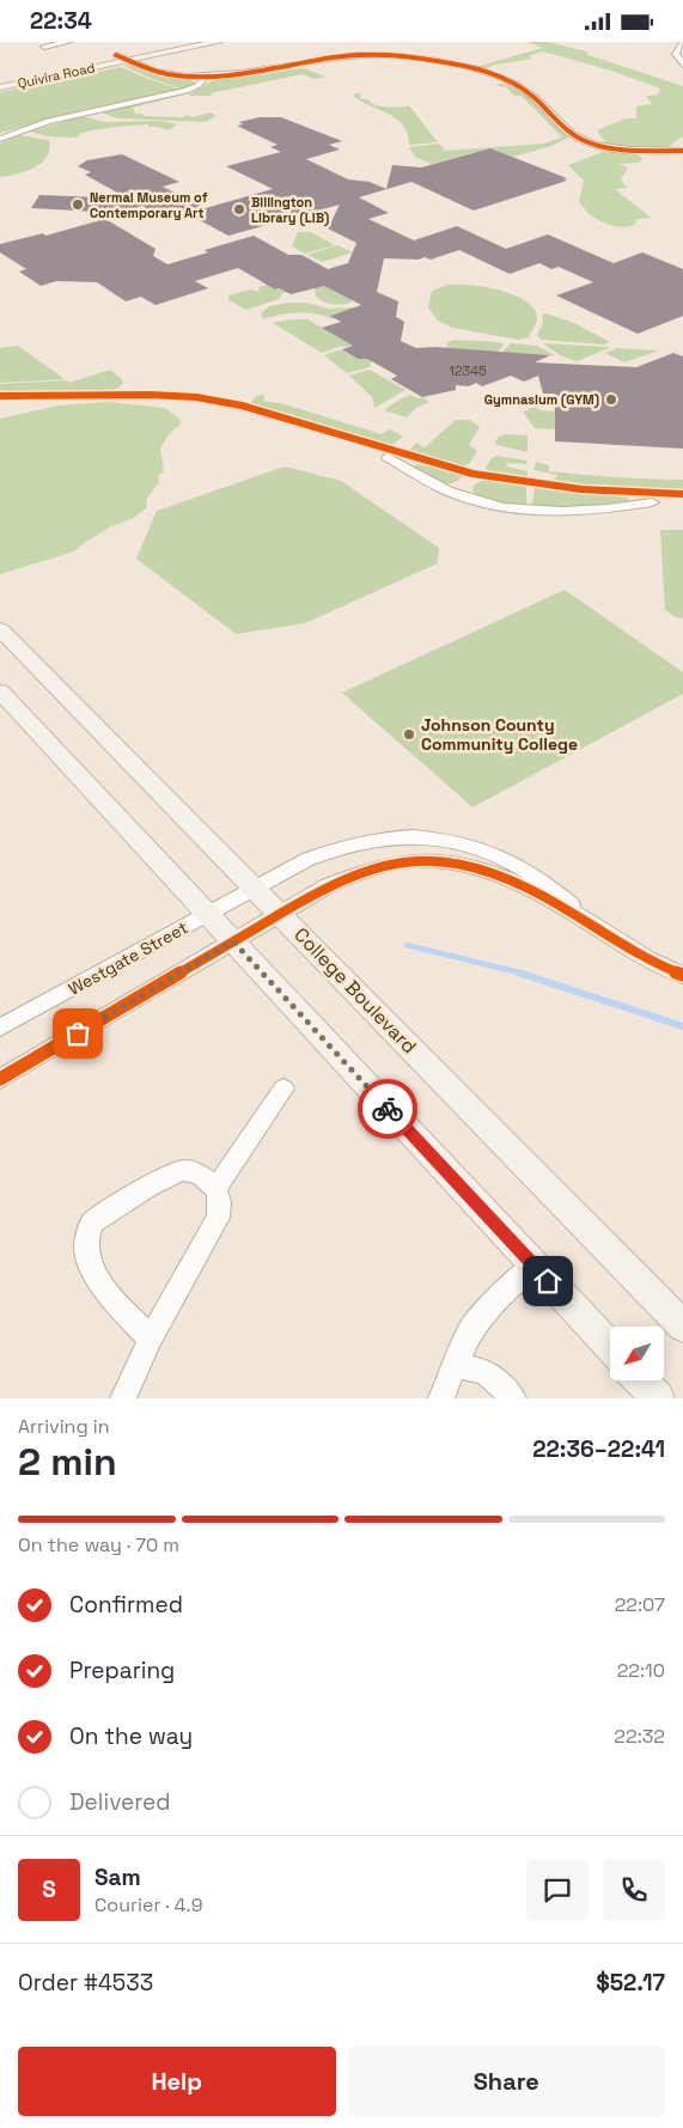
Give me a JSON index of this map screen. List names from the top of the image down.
{
  "streets": {
    "main road": ["Quivira Road", "College Boulevard"],
    "street": ["Westgate Street"]
  },
  "crossings": [
    ["Westgate Street", "College Boulevard"]
  ],
  "places": [
    "Nermal Museum of Contemporary Art",
    "Billington Library (LIB)",
    "Gymnasium (GYM)",
    "Johnson County Community College"
  ],
  "house_numbers": ["12345"],
  "north": "bottom left",
  "page": {
    "status": "22:34",
    "heading": ["2 min", "Arriving in", "22:36–22:41"],
    "panel": [
      "Sam",
      "Courier · 4.9",
      "Order #4533",
      "$52.17"
    ],
    "bar": "On the way · 70 m",
    "list": [
      ["Confirmed", "22:07"],
      ["Preparing", "22:10"],
      ["On the way", "22:32"],
      "Delivered"
    ],
    "round": "S",
    "buttons": ["Help", "Share"]
  }
}
